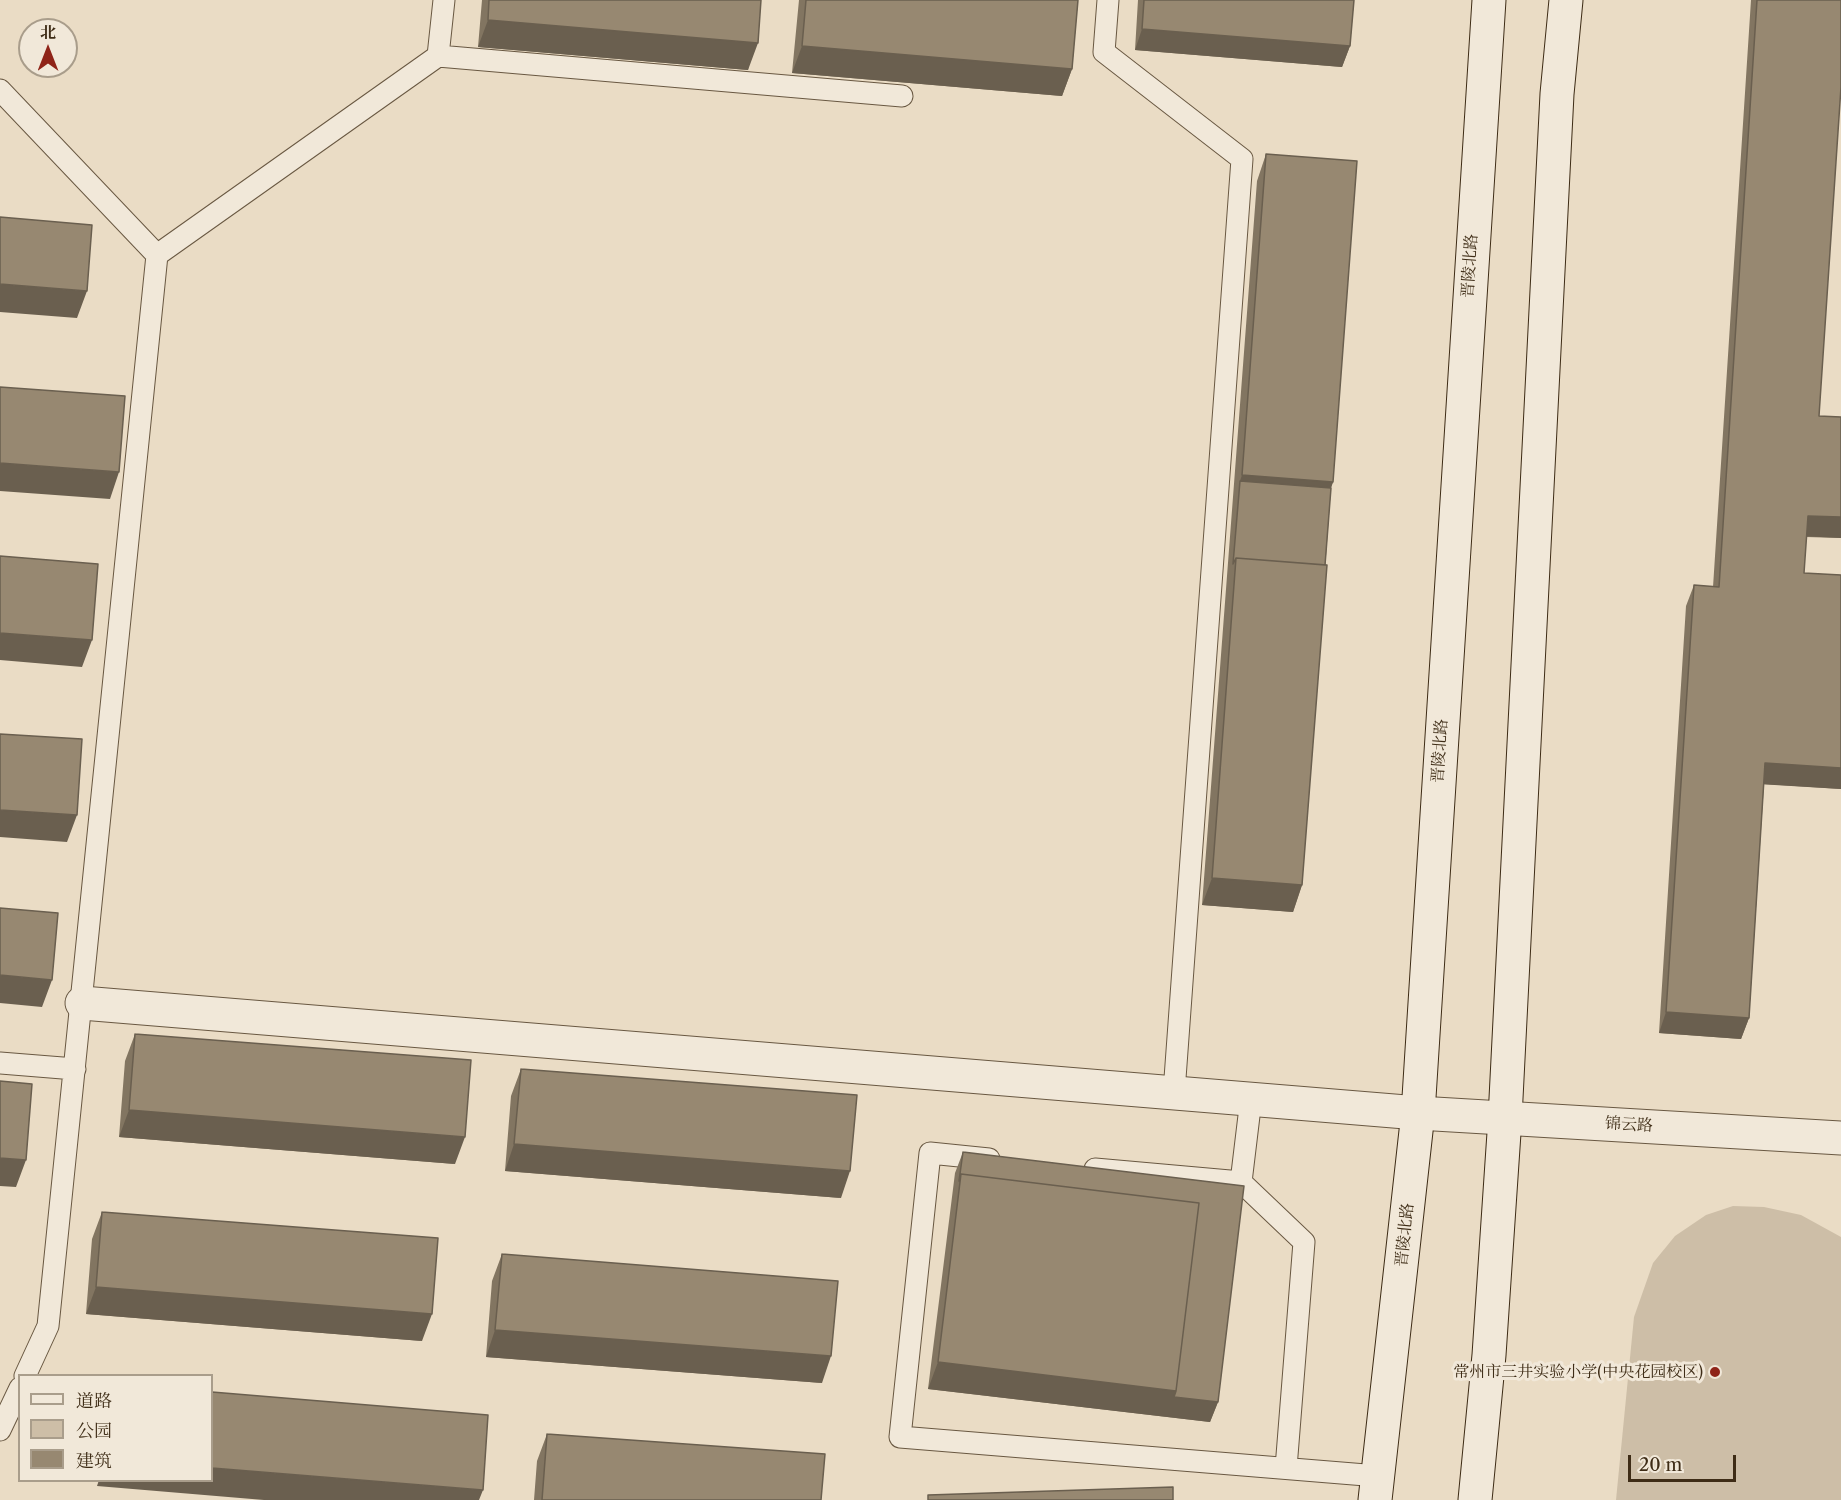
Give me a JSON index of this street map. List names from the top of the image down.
{
  "streets": {
    "main road": ["晋陵北路", "锦云路"]
  },
  "crossings": [
    ["晋陵北路", "锦云路"]
  ],
  "places": ["常州市三井实验小学(中央花园校区)"],
  "legend": ["道路", "公园", "建筑"],
  "scale_bar": "20 m",
  "north": "top"
}
